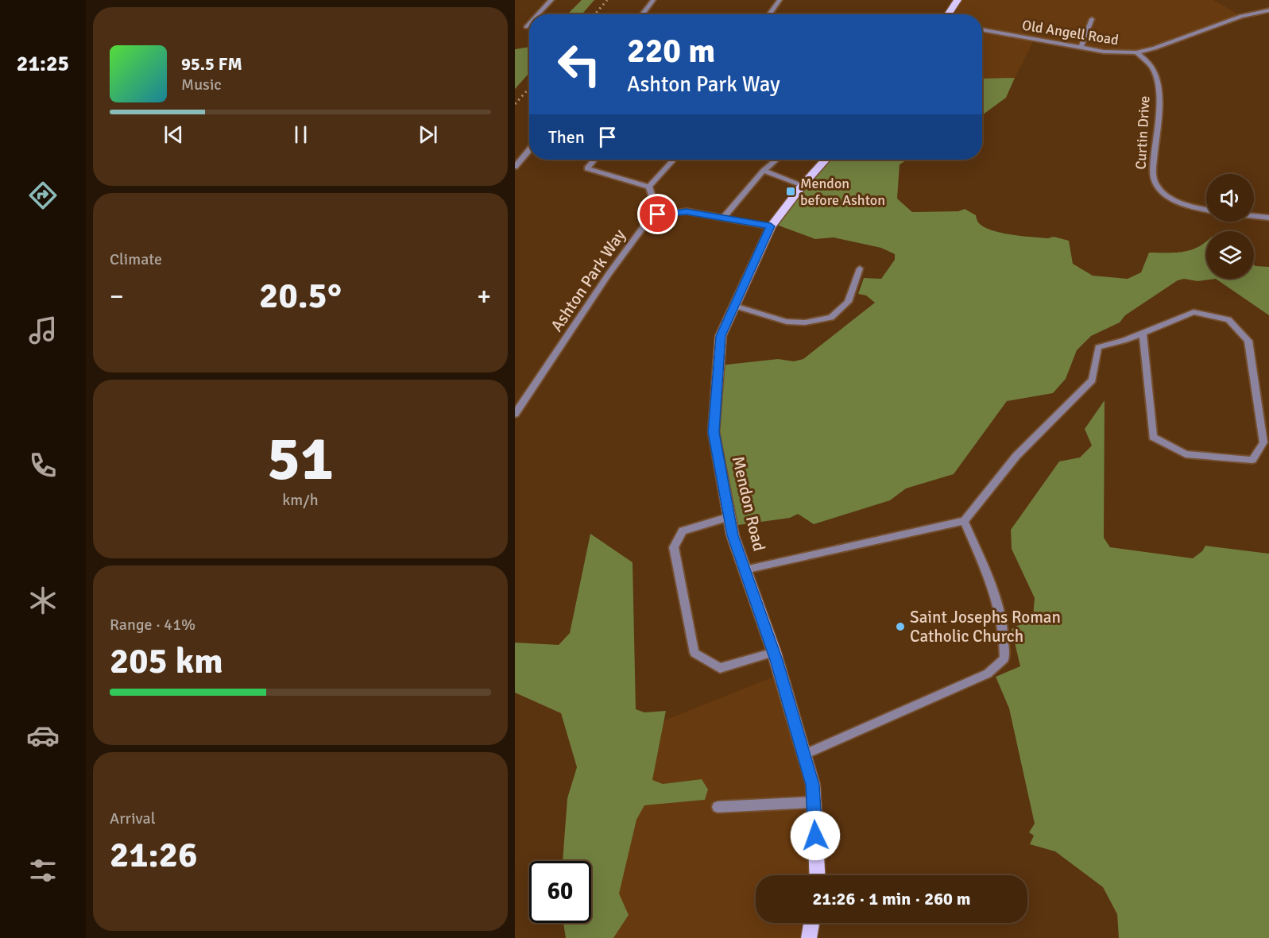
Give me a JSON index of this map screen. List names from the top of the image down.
{
  "streets": {
    "main road": ["Mendon Road"],
    "street": ["Old Angell Road", "Curtin Drive", "Ashton Park Way"]
  },
  "crossings": [
    ["Old Angell Road", "Curtin Drive"]
  ],
  "places": {
    "transit": ["Mendon before Ashton"],
    "other": ["Saint Josephs Roman Catholic Church"]
  },
  "page": {
    "tabs": "21:25",
    "turn": ["220 m", "Ashton Park Way"],
    "song": ["95.5 FM", "Music"],
    "then": "Then",
    "tile": [
      "Climate",
      ["51", "km/h"],
      ["Range · 41%", "205 km"],
      ["Arrival", "21:26"]
    ],
    "heat": ["−", "20.5°", "+"],
    "limit": "60",
    "trip": "21:26 · 1 min · 260 m"
  }
}
